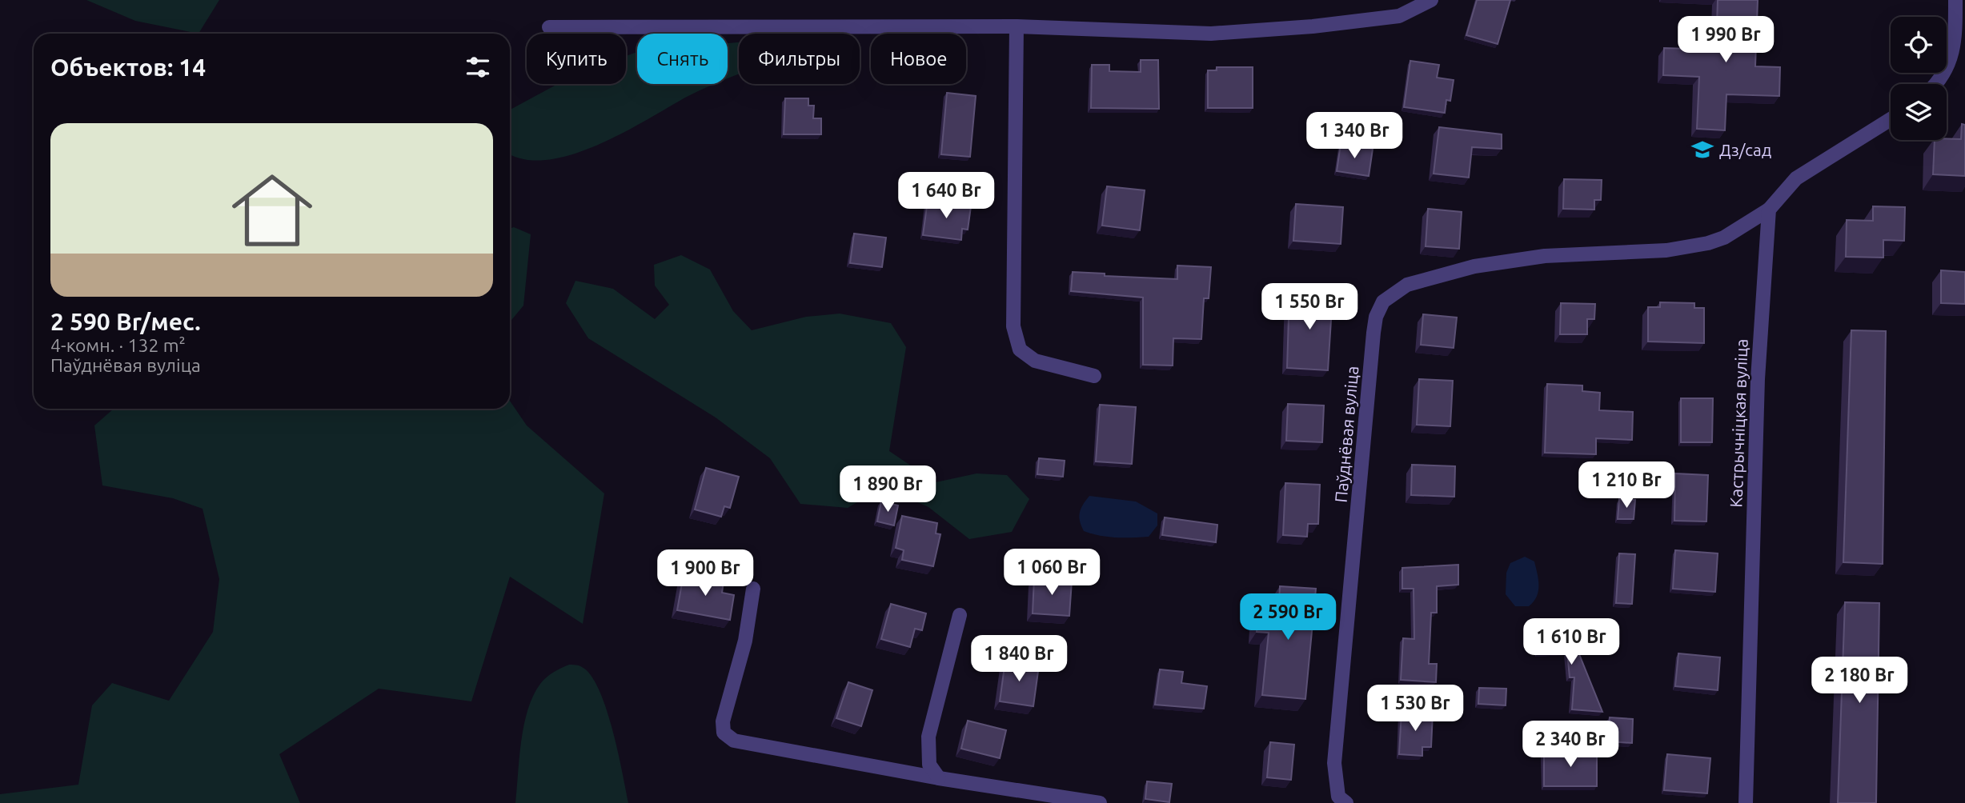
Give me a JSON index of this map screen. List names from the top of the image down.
{
  "streets": {
    "street": ["Кастрычніцкая вуліца", "Паўднёвая вуліца"]
  },
  "crossings": [
    ["Кастрычніцкая вуліца", "Паўднёвая вуліца"]
  ],
  "places": {
    "school or university": ["Дз/сад"]
  },
  "page": {
    "price": [
      "1 990 Br",
      "1 340 Br",
      "1 640 Br",
      "1 550 Br",
      "1 210 Br",
      "1 890 Br",
      "1 060 Br",
      "1 900 Br",
      "2 590 Br",
      "1 610 Br",
      "1 840 Br",
      "2 180 Br",
      "1 530 Br",
      "2 340 Br"
    ],
    "chip": [
      "Купить",
      "Снять",
      "Фильтры",
      "Новое"
    ],
    "heading": "Объектов: 14",
    "list": [
      {
        "name": "2 590 Br/мес.",
        "note": "4-комн. · 132 m² · Паўднёвая вуліца"
      }
    ]
  }
}
